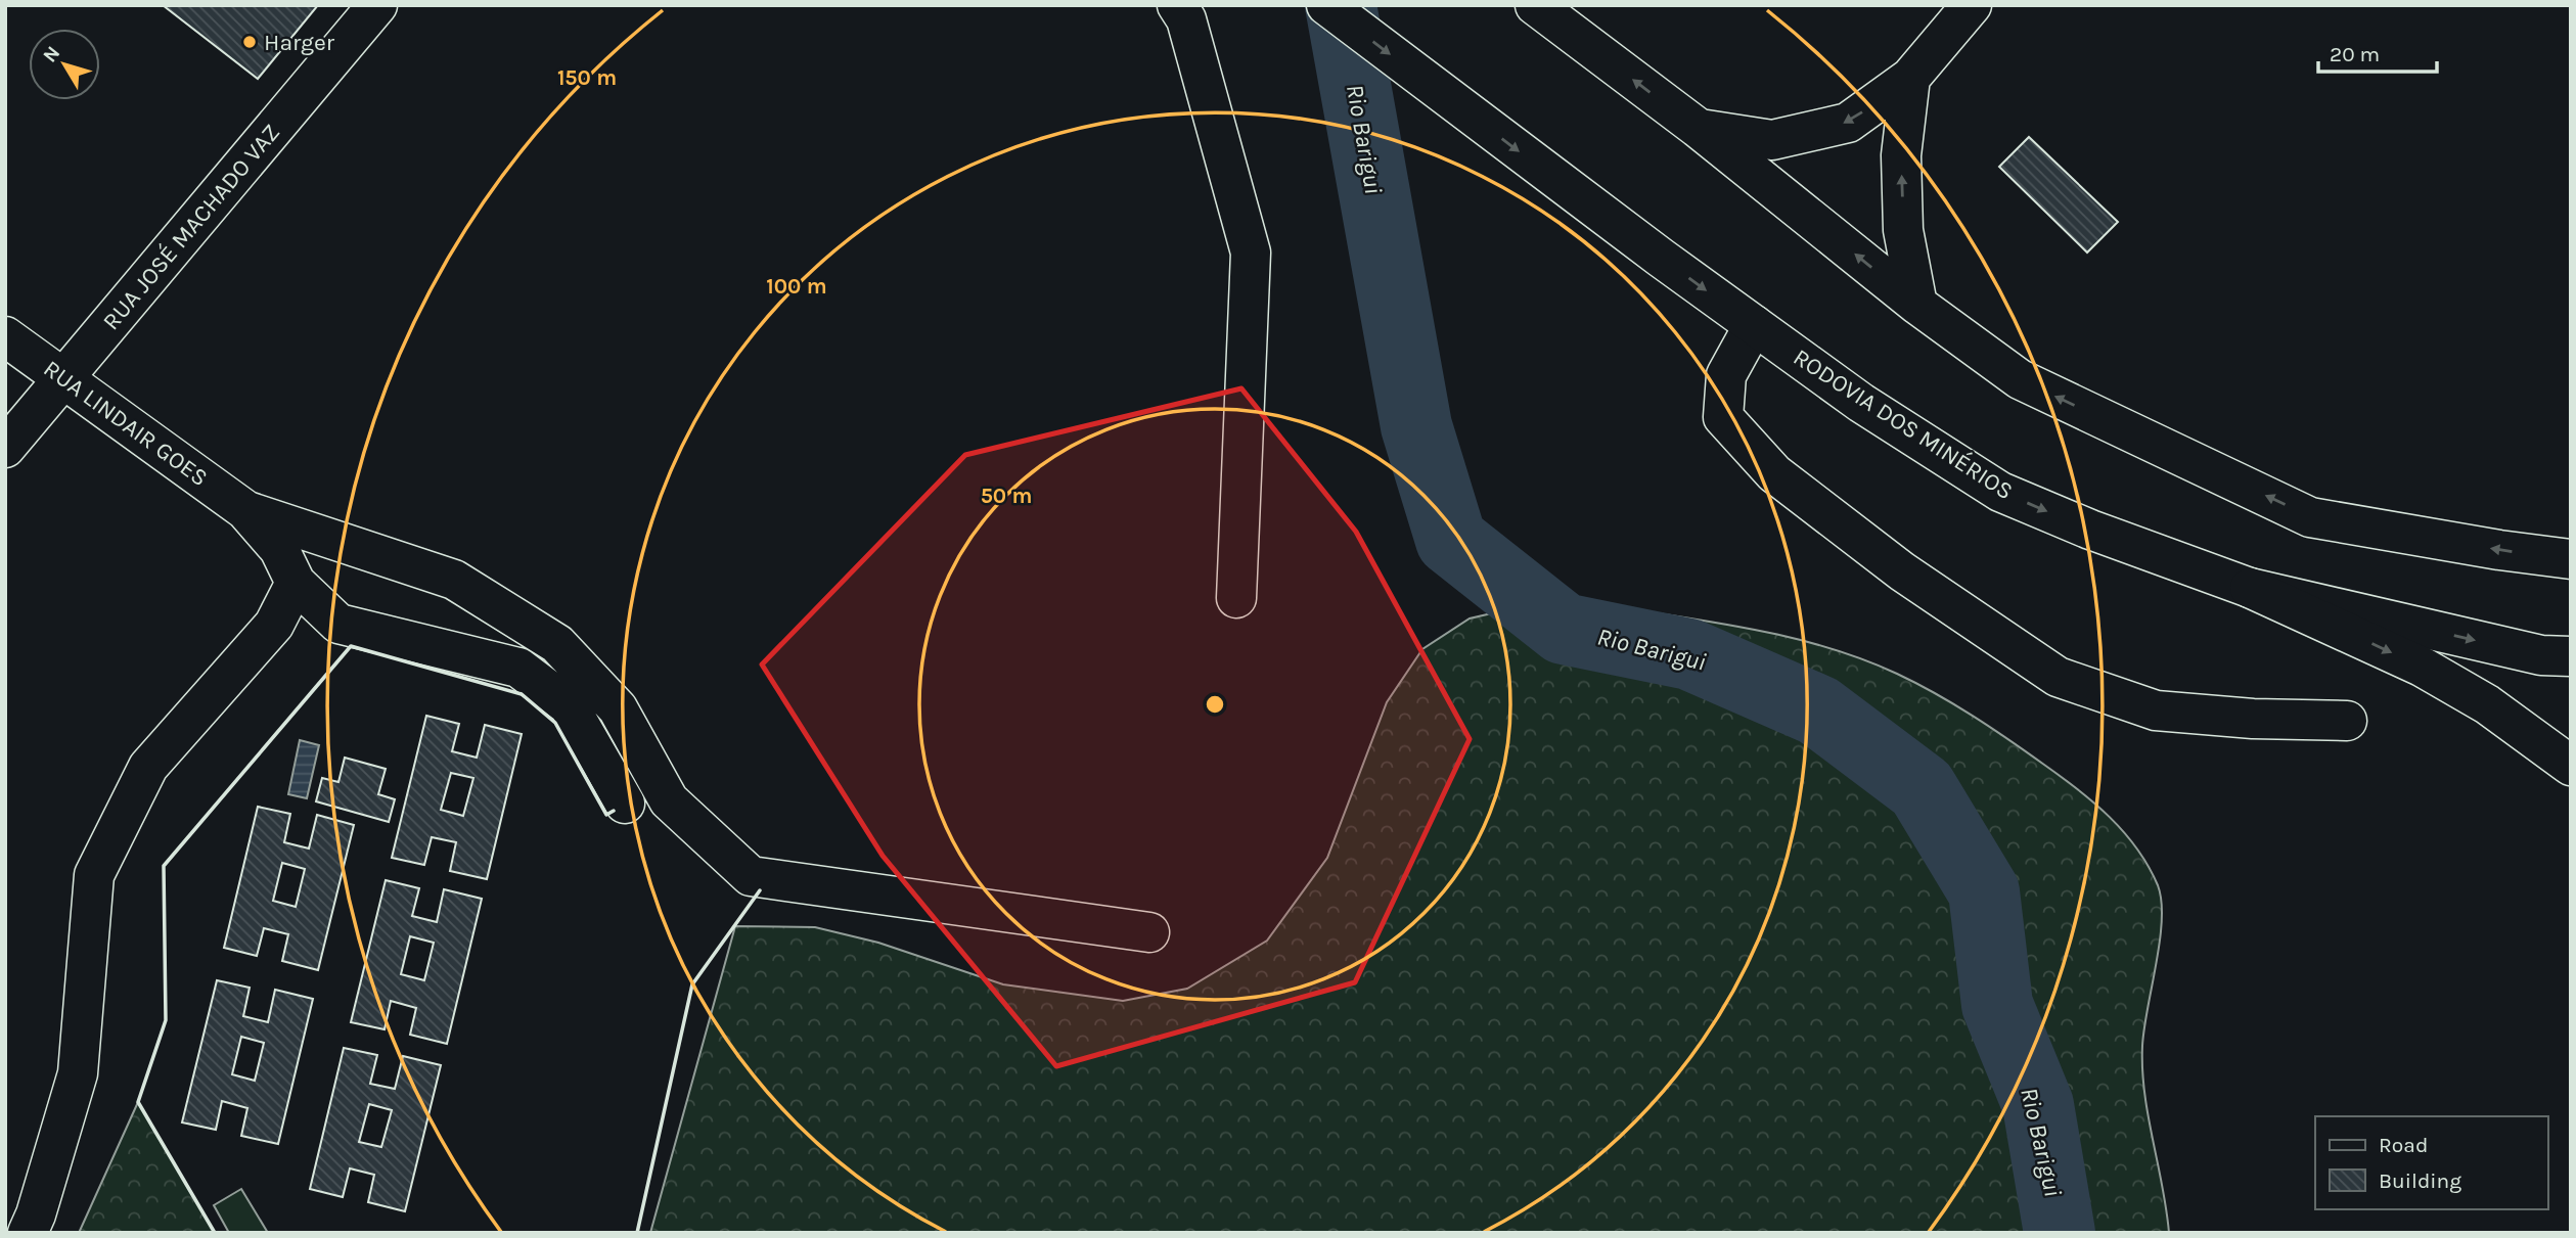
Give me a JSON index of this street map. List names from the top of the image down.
{
  "streets": {
    "main road": ["RUA JOSÉ MACHADO VAZ", "RUA LINDAIR GOES", "RODOVIA DOS MINÉRIOS"]
  },
  "crossings": [
    ["RUA JOSÉ MACHADO VAZ", "RUA LINDAIR GOES"]
  ],
  "water": ["Rio Barigui"],
  "places": ["Harger"],
  "legend": ["Road", "Building"],
  "scale_bar": "20 m",
  "north": "top left",
  "rings": ["150 m", "100 m", "50 m"]
}
